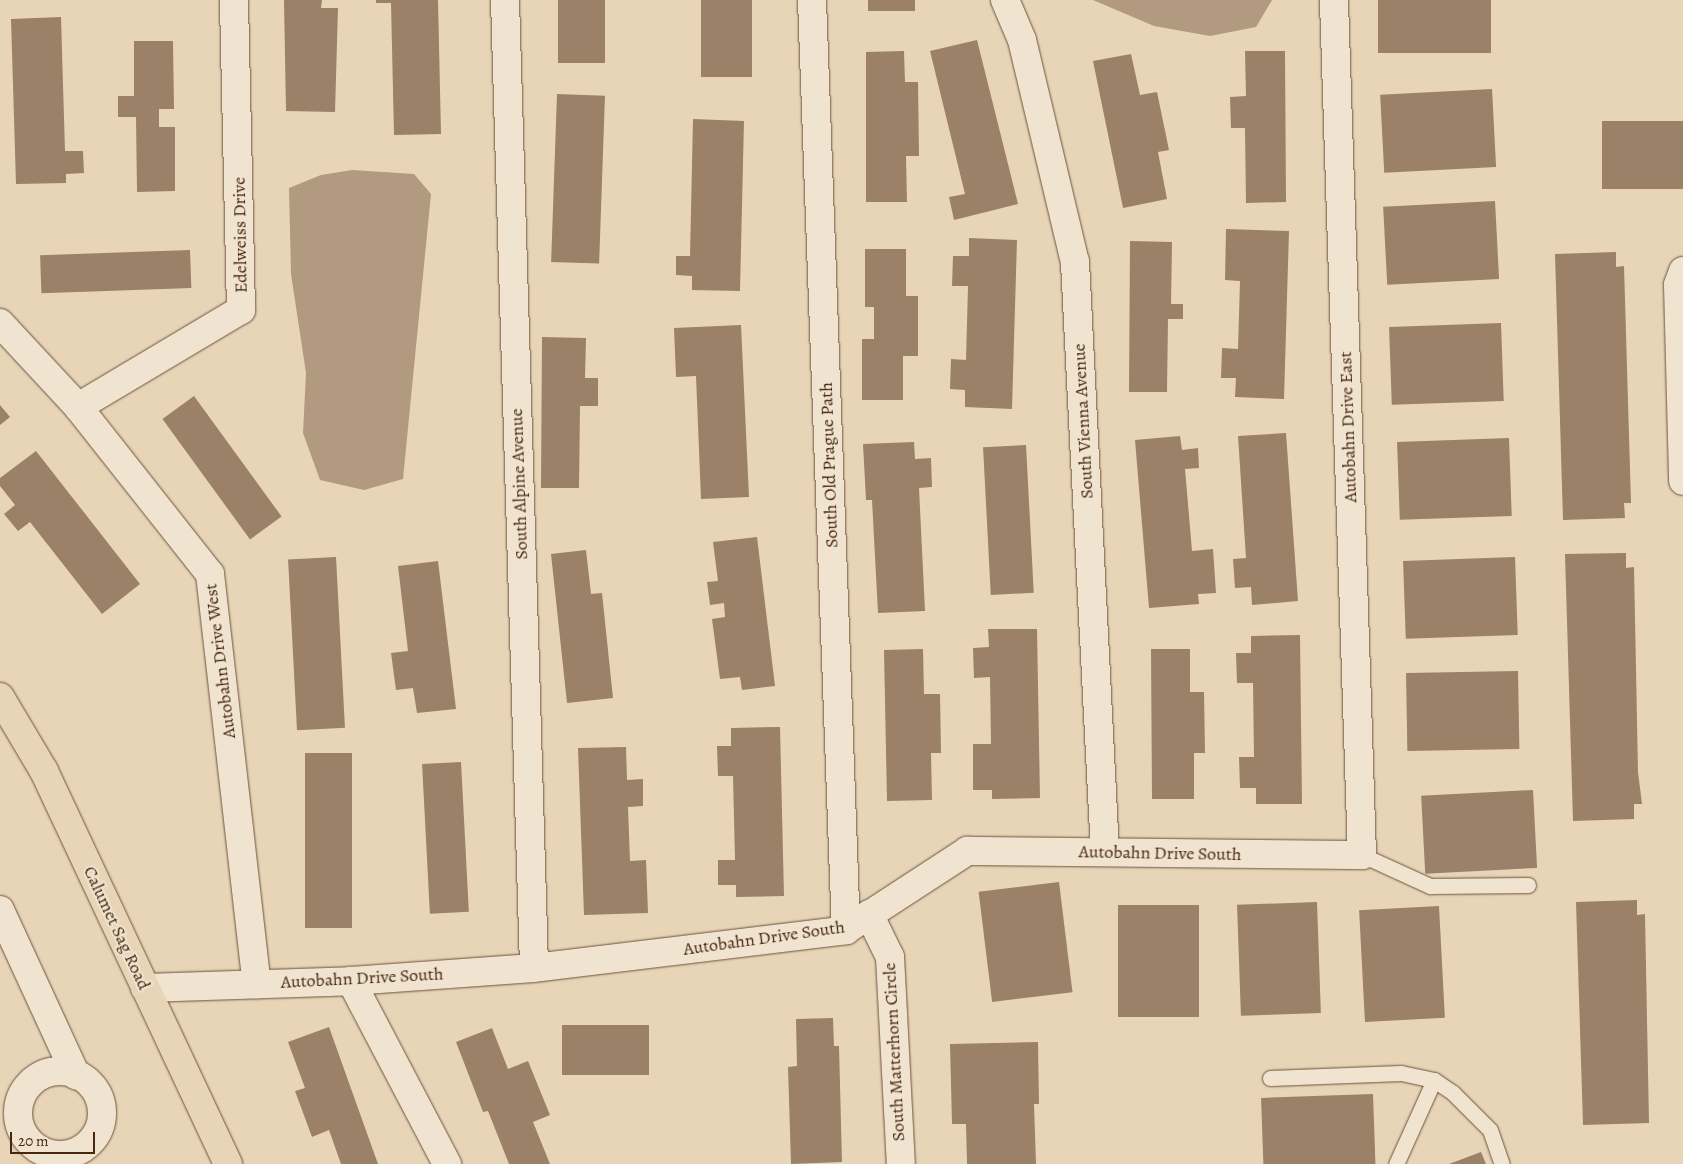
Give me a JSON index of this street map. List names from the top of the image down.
{
  "streets": {
    "main road": ["Calumet Sag Road"],
    "street": [
      "Edelweiss Drive",
      "South Vienna Avenue",
      "Autobahn Drive East",
      "South Old Prague Path",
      "South Alpine Avenue",
      "Autobahn Drive West",
      "Autobahn Drive South",
      "South Matterhorn Circle"
    ]
  },
  "crossings": [
    ["Edelweiss Drive", "Autobahn Drive West"],
    ["South Vienna Avenue", "Autobahn Drive South"],
    ["Autobahn Drive East", "Autobahn Drive South"],
    ["South Old Prague Path", "Autobahn Drive South"],
    ["South Alpine Avenue", "Autobahn Drive South"],
    ["Autobahn Drive West", "Autobahn Drive South"],
    ["Autobahn Drive South", "Calumet Sag Road"],
    ["Autobahn Drive South", "South Matterhorn Circle"]
  ],
  "scale_bar": "20 m"
}
